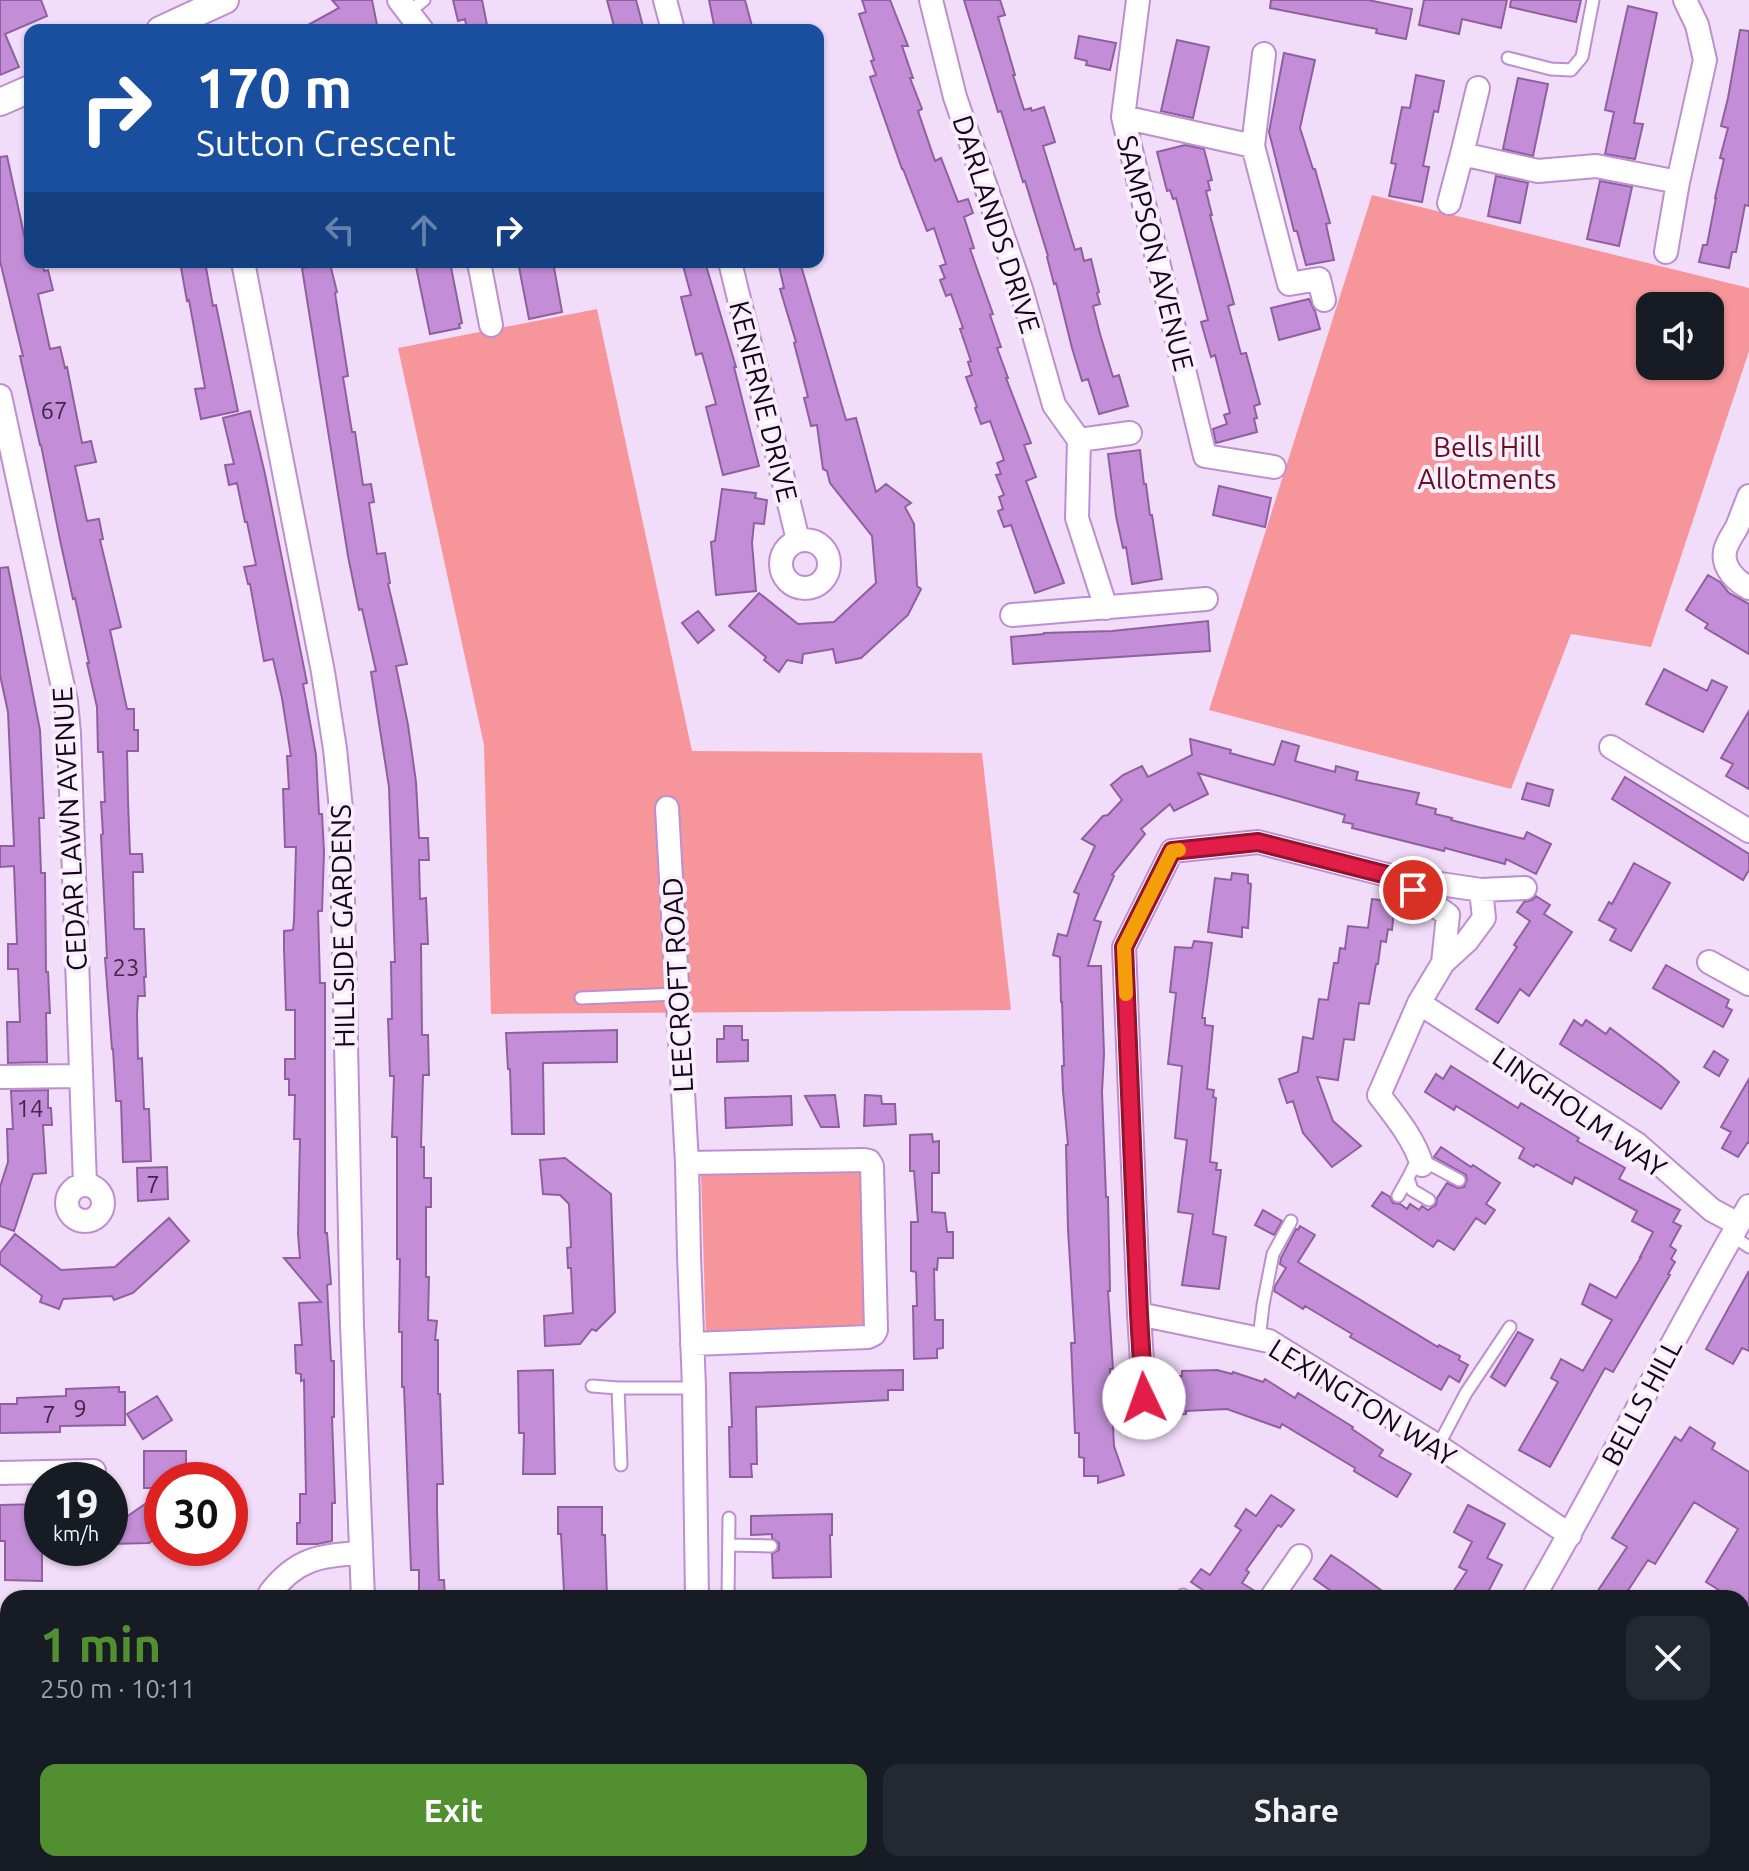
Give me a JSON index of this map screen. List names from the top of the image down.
{
  "streets": {
    "street": [
      "DARLANDS DRIVE",
      "SAMPSON AVENUE",
      "KENERNE DRIVE",
      "CEDAR LAWN AVENUE",
      "HILLSIDE GARDENS",
      "LEECROFT ROAD",
      "LINGHOLM WAY",
      "LEXINGTON WAY",
      "BELLS HILL"
    ]
  },
  "crossings": [
    ["LINGHOLM WAY", "BELLS HILL"],
    ["LEXINGTON WAY", "BELLS HILL"]
  ],
  "parks": ["Bells Hill Allotments"],
  "house_numbers": [
    "67",
    "23",
    "14",
    "7",
    "9",
    "7"
  ],
  "page": {
    "turn": ["170 m", "Sutton Crescent"],
    "speed": "19 km/h",
    "limit": "30",
    "heading": ["1 min", "250 m · 10:11"],
    "buttons": ["Exit", "Share"]
  }
}
